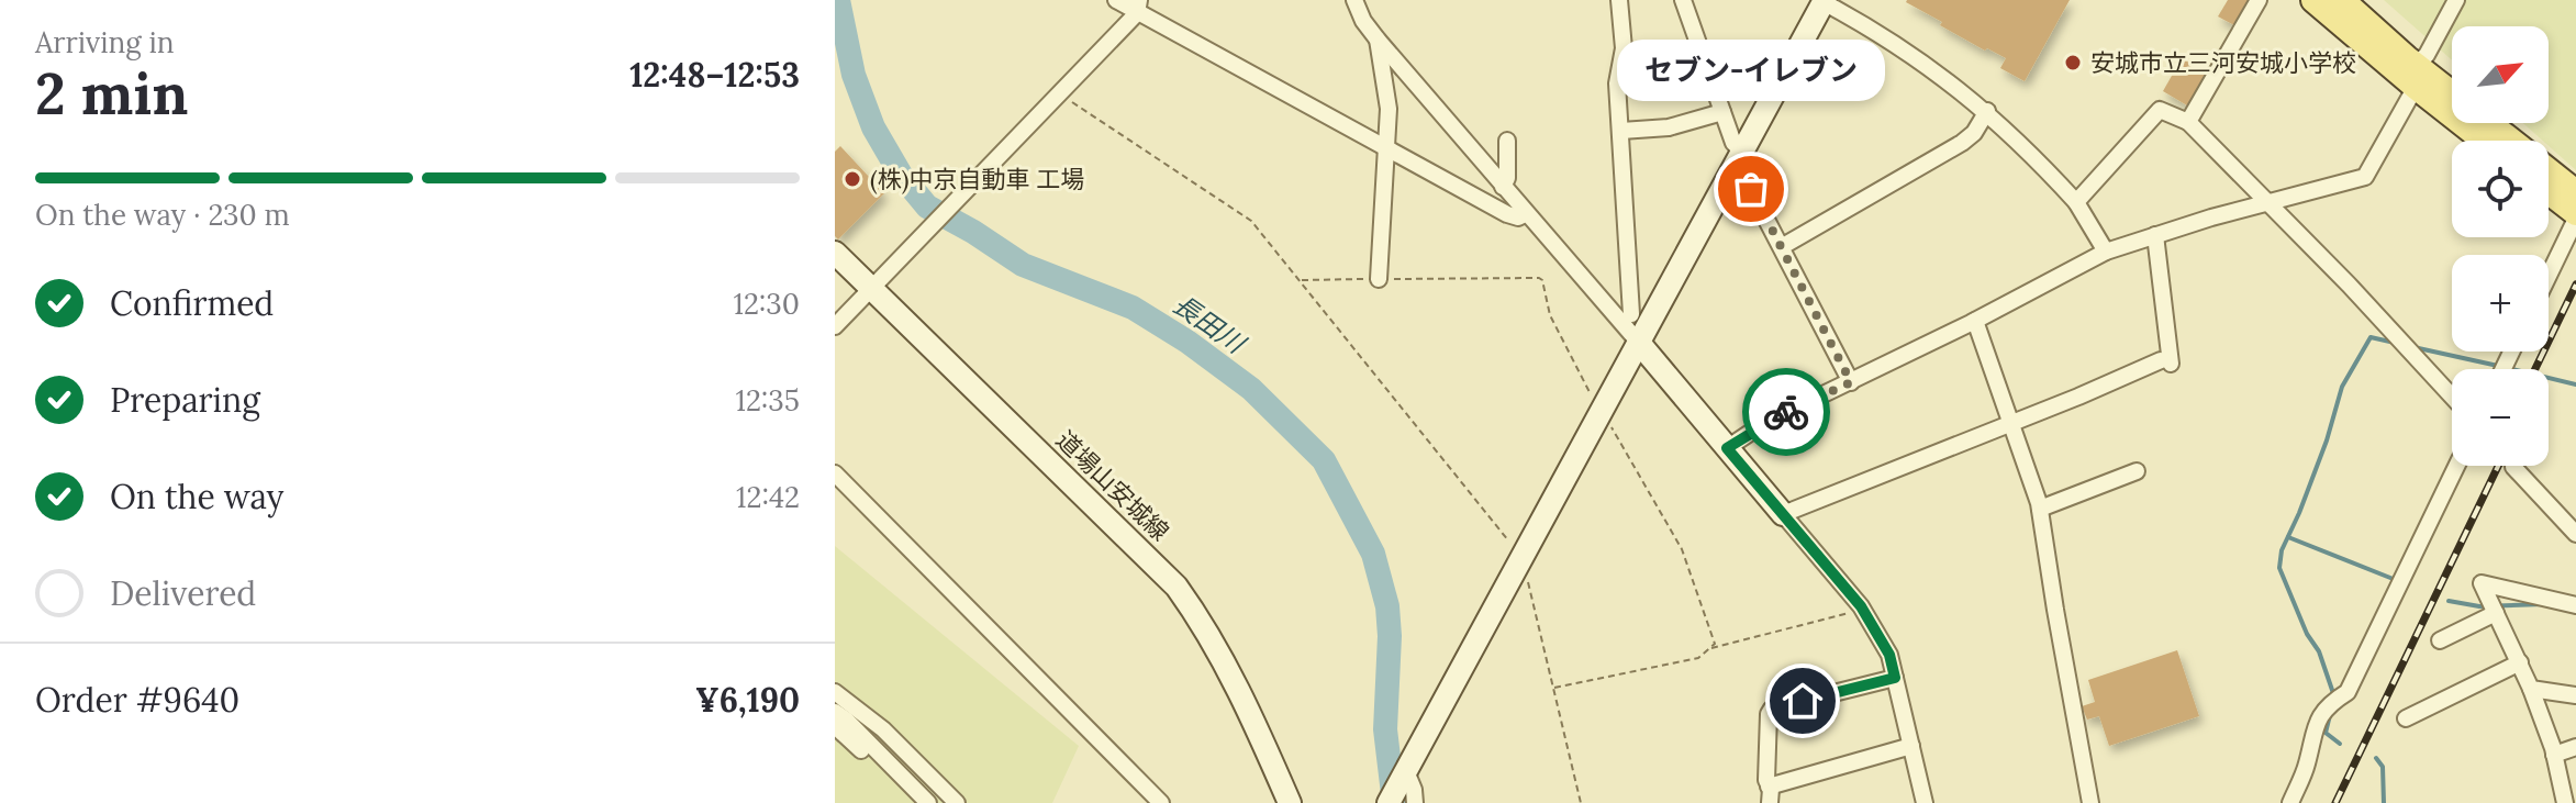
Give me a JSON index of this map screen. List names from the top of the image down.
{
  "streets": {
    "street": ["道場山安城線"]
  },
  "water": ["長田川"],
  "places": ["安城市立三河安城小学校", "(株)中京自動車 工場", "セブン-イレブン"],
  "north": "top right",
  "page": {
    "heading": ["2 min", "Arriving in", "12:48–12:53"],
    "panel": ["Order #9640", "¥6,190"],
    "map_buttons": ["+", "−"],
    "bubble": "セブン-イレブン",
    "bar": "On the way · 230 m",
    "list": [
      ["Confirmed", "12:30"],
      ["Preparing", "12:35"],
      ["On the way", "12:42"],
      "Delivered"
    ]
  }
}
